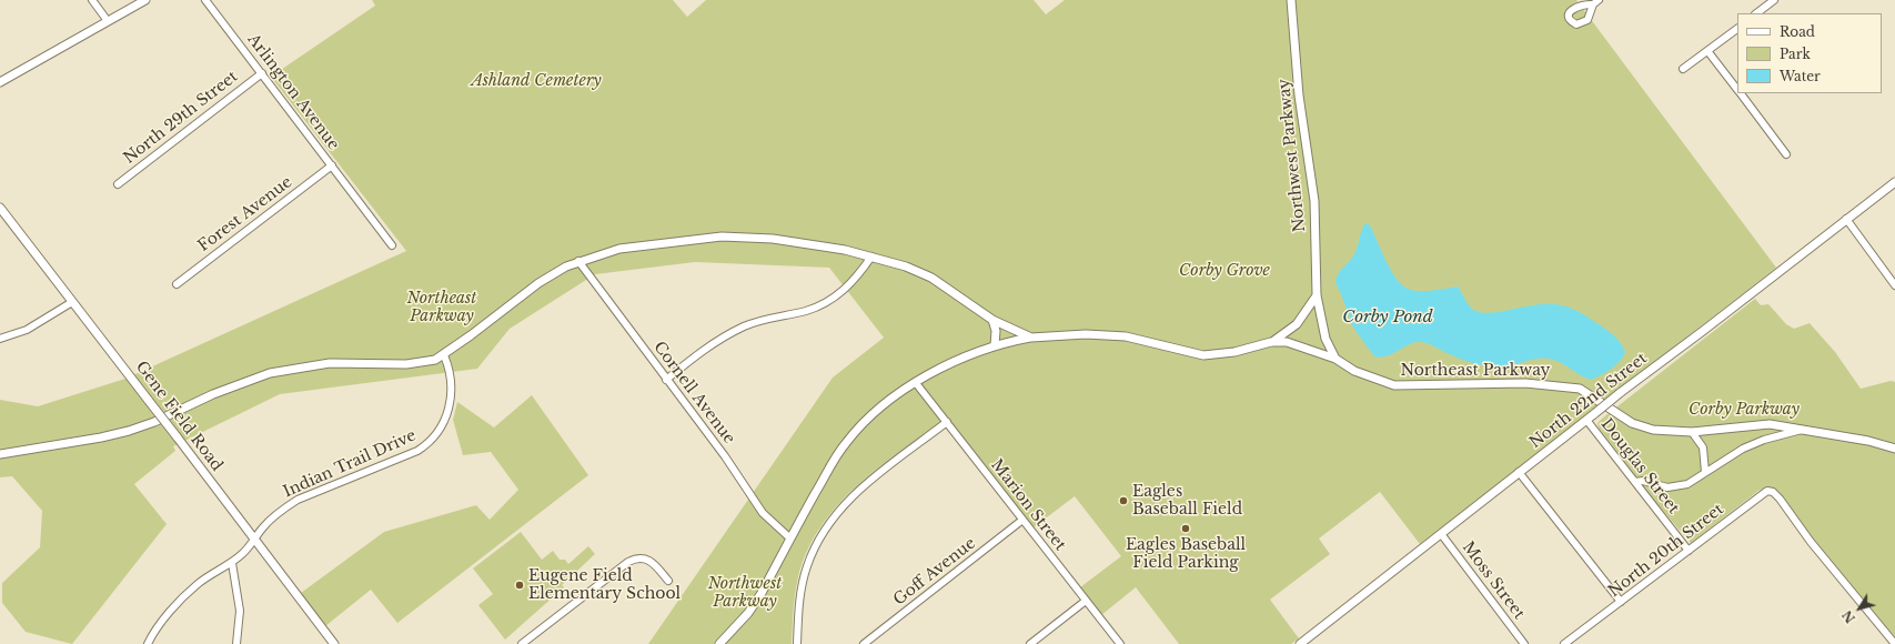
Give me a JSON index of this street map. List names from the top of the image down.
{
  "streets": {
    "street": [
      "Arlington Avenue",
      "North 29th Street",
      "Northwest Parkway",
      "Forest Avenue",
      "Northeast Parkway",
      "Cornell Avenue",
      "North 22nd Street",
      "Gene Field Road",
      "Indian Trail Drive",
      "Douglas Street",
      "Marion Street",
      "North 20th Street",
      "Goff Avenue",
      "Moss Street"
    ]
  },
  "crossings": [
    ["Arlington Avenue", "North 29th Street"],
    ["Arlington Avenue", "Forest Avenue"],
    ["Northwest Parkway", "Northeast Parkway"],
    ["Northeast Parkway", "Cornell Avenue"],
    ["Northeast Parkway", "Indian Trail Drive"],
    ["North 22nd Street", "Douglas Street"],
    ["North 22nd Street", "Moss Street"],
    ["Gene Field Road", "Indian Trail Drive"],
    ["Douglas Street", "North 20th Street"],
    ["Marion Street", "Goff Avenue"]
  ],
  "water": ["Corby Pond"],
  "parks": [
    "Ashland Cemetery",
    "Corby Grove",
    "Northeast Parkway",
    "Corby Parkway",
    "Northwest Parkway"
  ],
  "places": ["Eagles Baseball Field", "Eagles Baseball Field Parking", "Eugene Field Elementary School"],
  "legend": ["Road", "Park", "Water"],
  "north": "bottom left"
}
